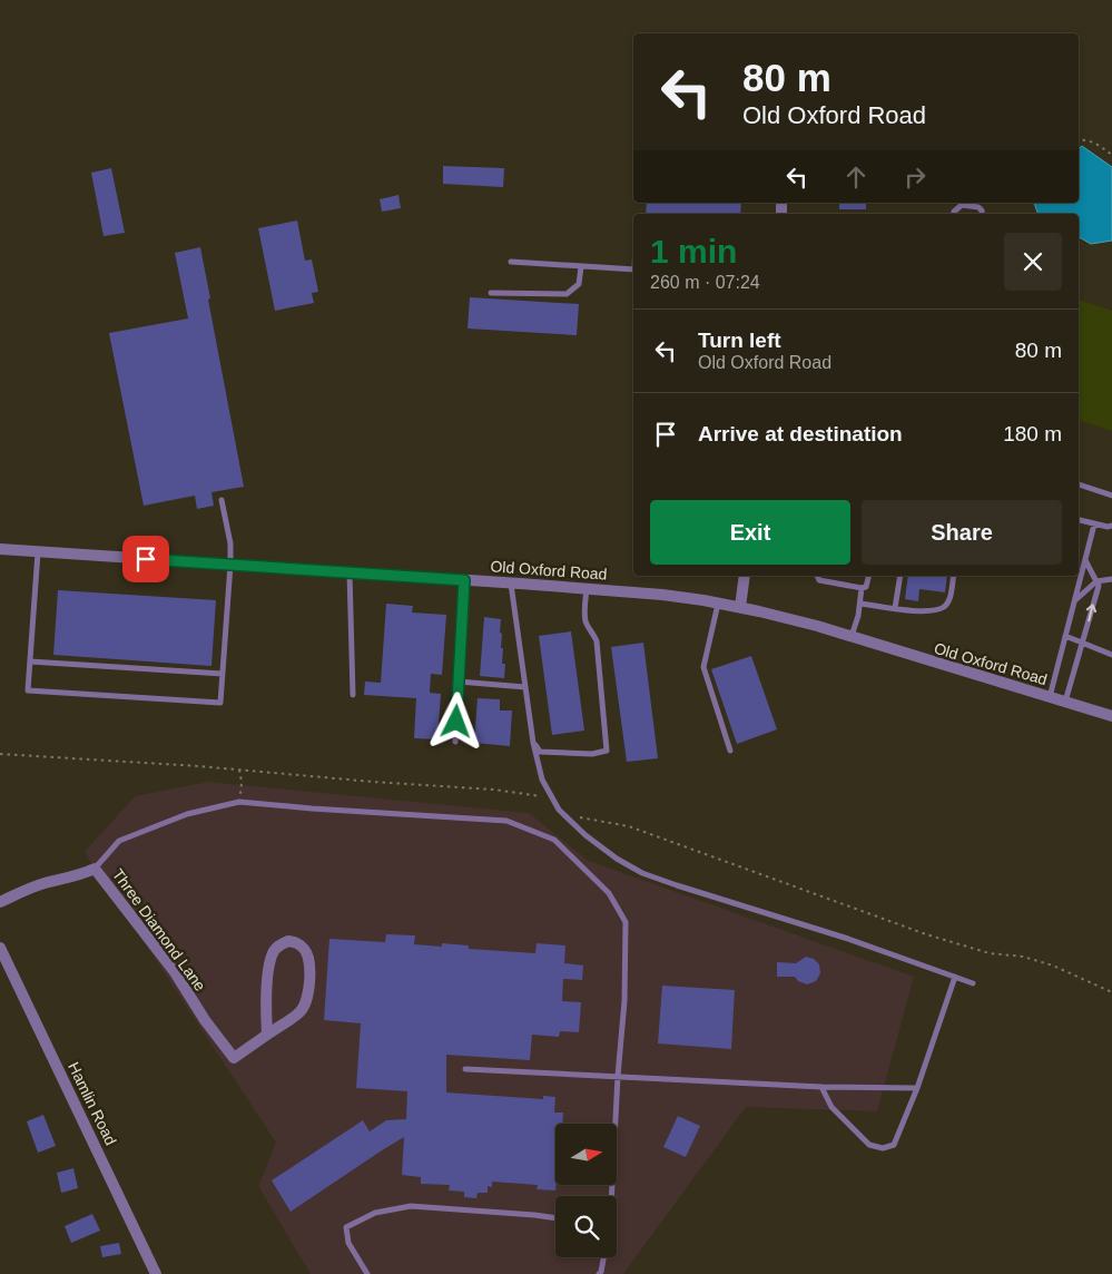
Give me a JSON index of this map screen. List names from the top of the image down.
{
  "streets": {
    "street": ["Old Oxford Road", "Three Diamond Lane", "Hamlin Road"]
  },
  "north": "right",
  "page": {
    "turn": ["80 m", "Old Oxford Road"],
    "heading": ["1 min", "260 m · 07:24"],
    "list": [
      {
        "name": "Turn left",
        "note": "Old Oxford Road",
        "value": "80 m"
      },
      {
        "name": "Arrive at destination",
        "value": "180 m"
      }
    ],
    "buttons": ["Exit", "Share"]
  }
}
